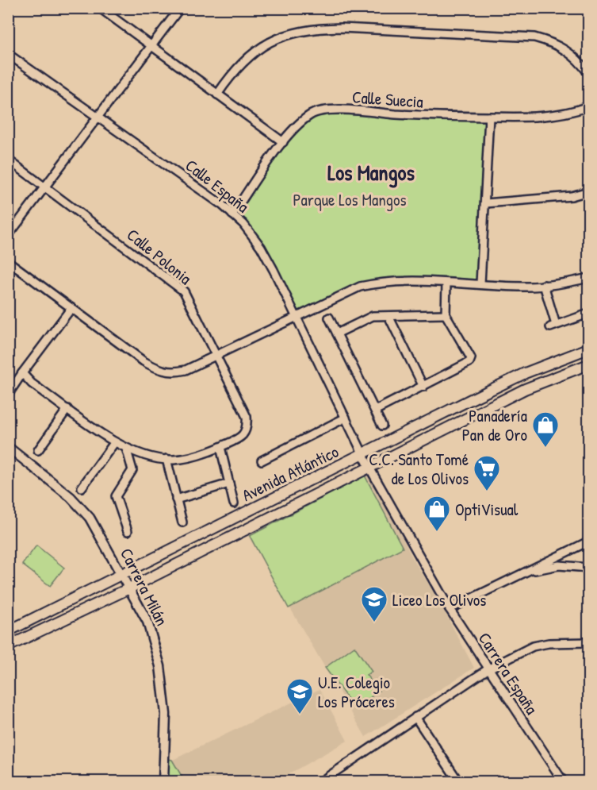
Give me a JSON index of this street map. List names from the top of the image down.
{
  "streets": {
    "main road": ["Avenida Atlántico"],
    "street": [
      "Calle Suecia",
      "Calle España",
      "Calle Polonia",
      "Carrera Milán",
      "Carrera España"
    ]
  },
  "crossings": [
    ["Calle Suecia", "Calle España"],
    ["Calle España", "Avenida Atlántico"],
    ["Calle España", "Carrera España"],
    ["Avenida Atlántico", "Carrera Milán"],
    ["Avenida Atlántico", "Carrera España"]
  ],
  "districts": ["Los Mangos"],
  "parks": ["Parque Los Mangos"],
  "places": {
    "shop": ["Panadería Pan de Oro", "OptiVisual"],
    "supermarket": ["C.C. Santo Tomé de Los Olivos"],
    "school or university": ["Liceo Los Olivos", "U.E. Colegio Los Próceres"]
  }
}
